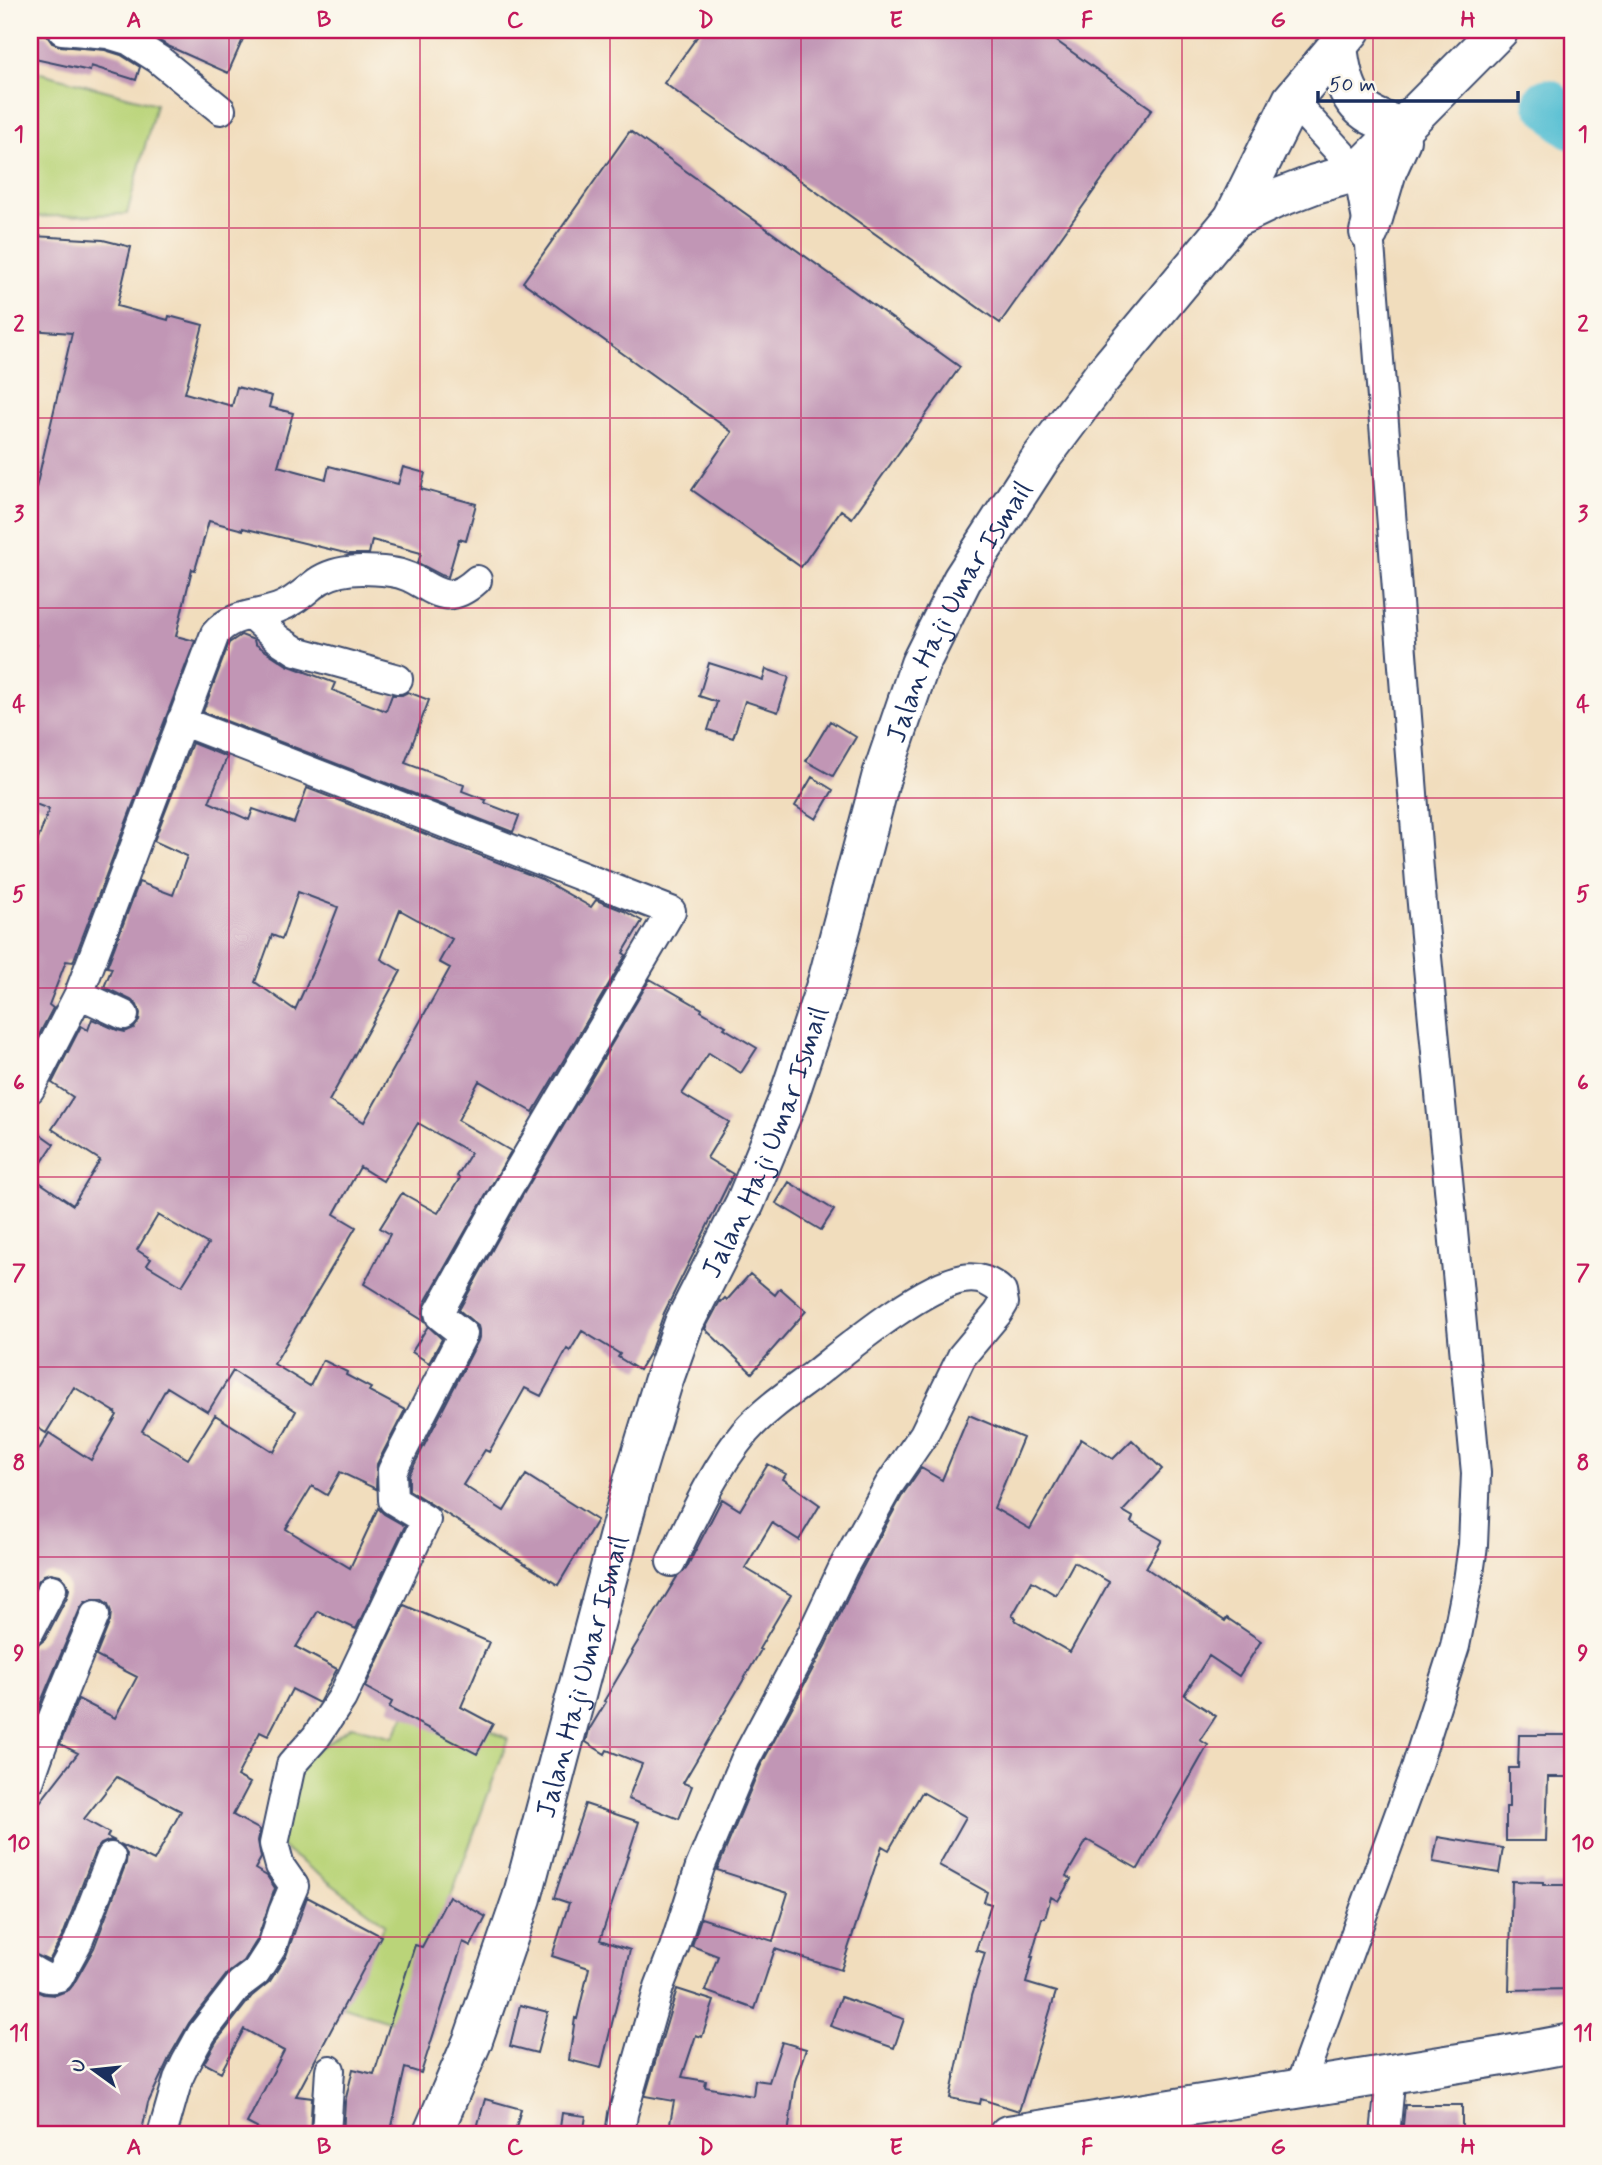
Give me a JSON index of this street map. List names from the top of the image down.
{
  "streets": {
    "main road": ["Jalan Haji Umar Ismail"]
  },
  "scale_bar": "50 m",
  "north": "left",
  "grid": {
    "columns": [
      "A",
      "B",
      "C",
      "D",
      "E",
      "F",
      "G",
      "H"
    ],
    "rows": [
      "1",
      "2",
      "3",
      "4",
      "5",
      "6",
      "7",
      "8",
      "9",
      "10",
      "11"
    ]
  }
}
